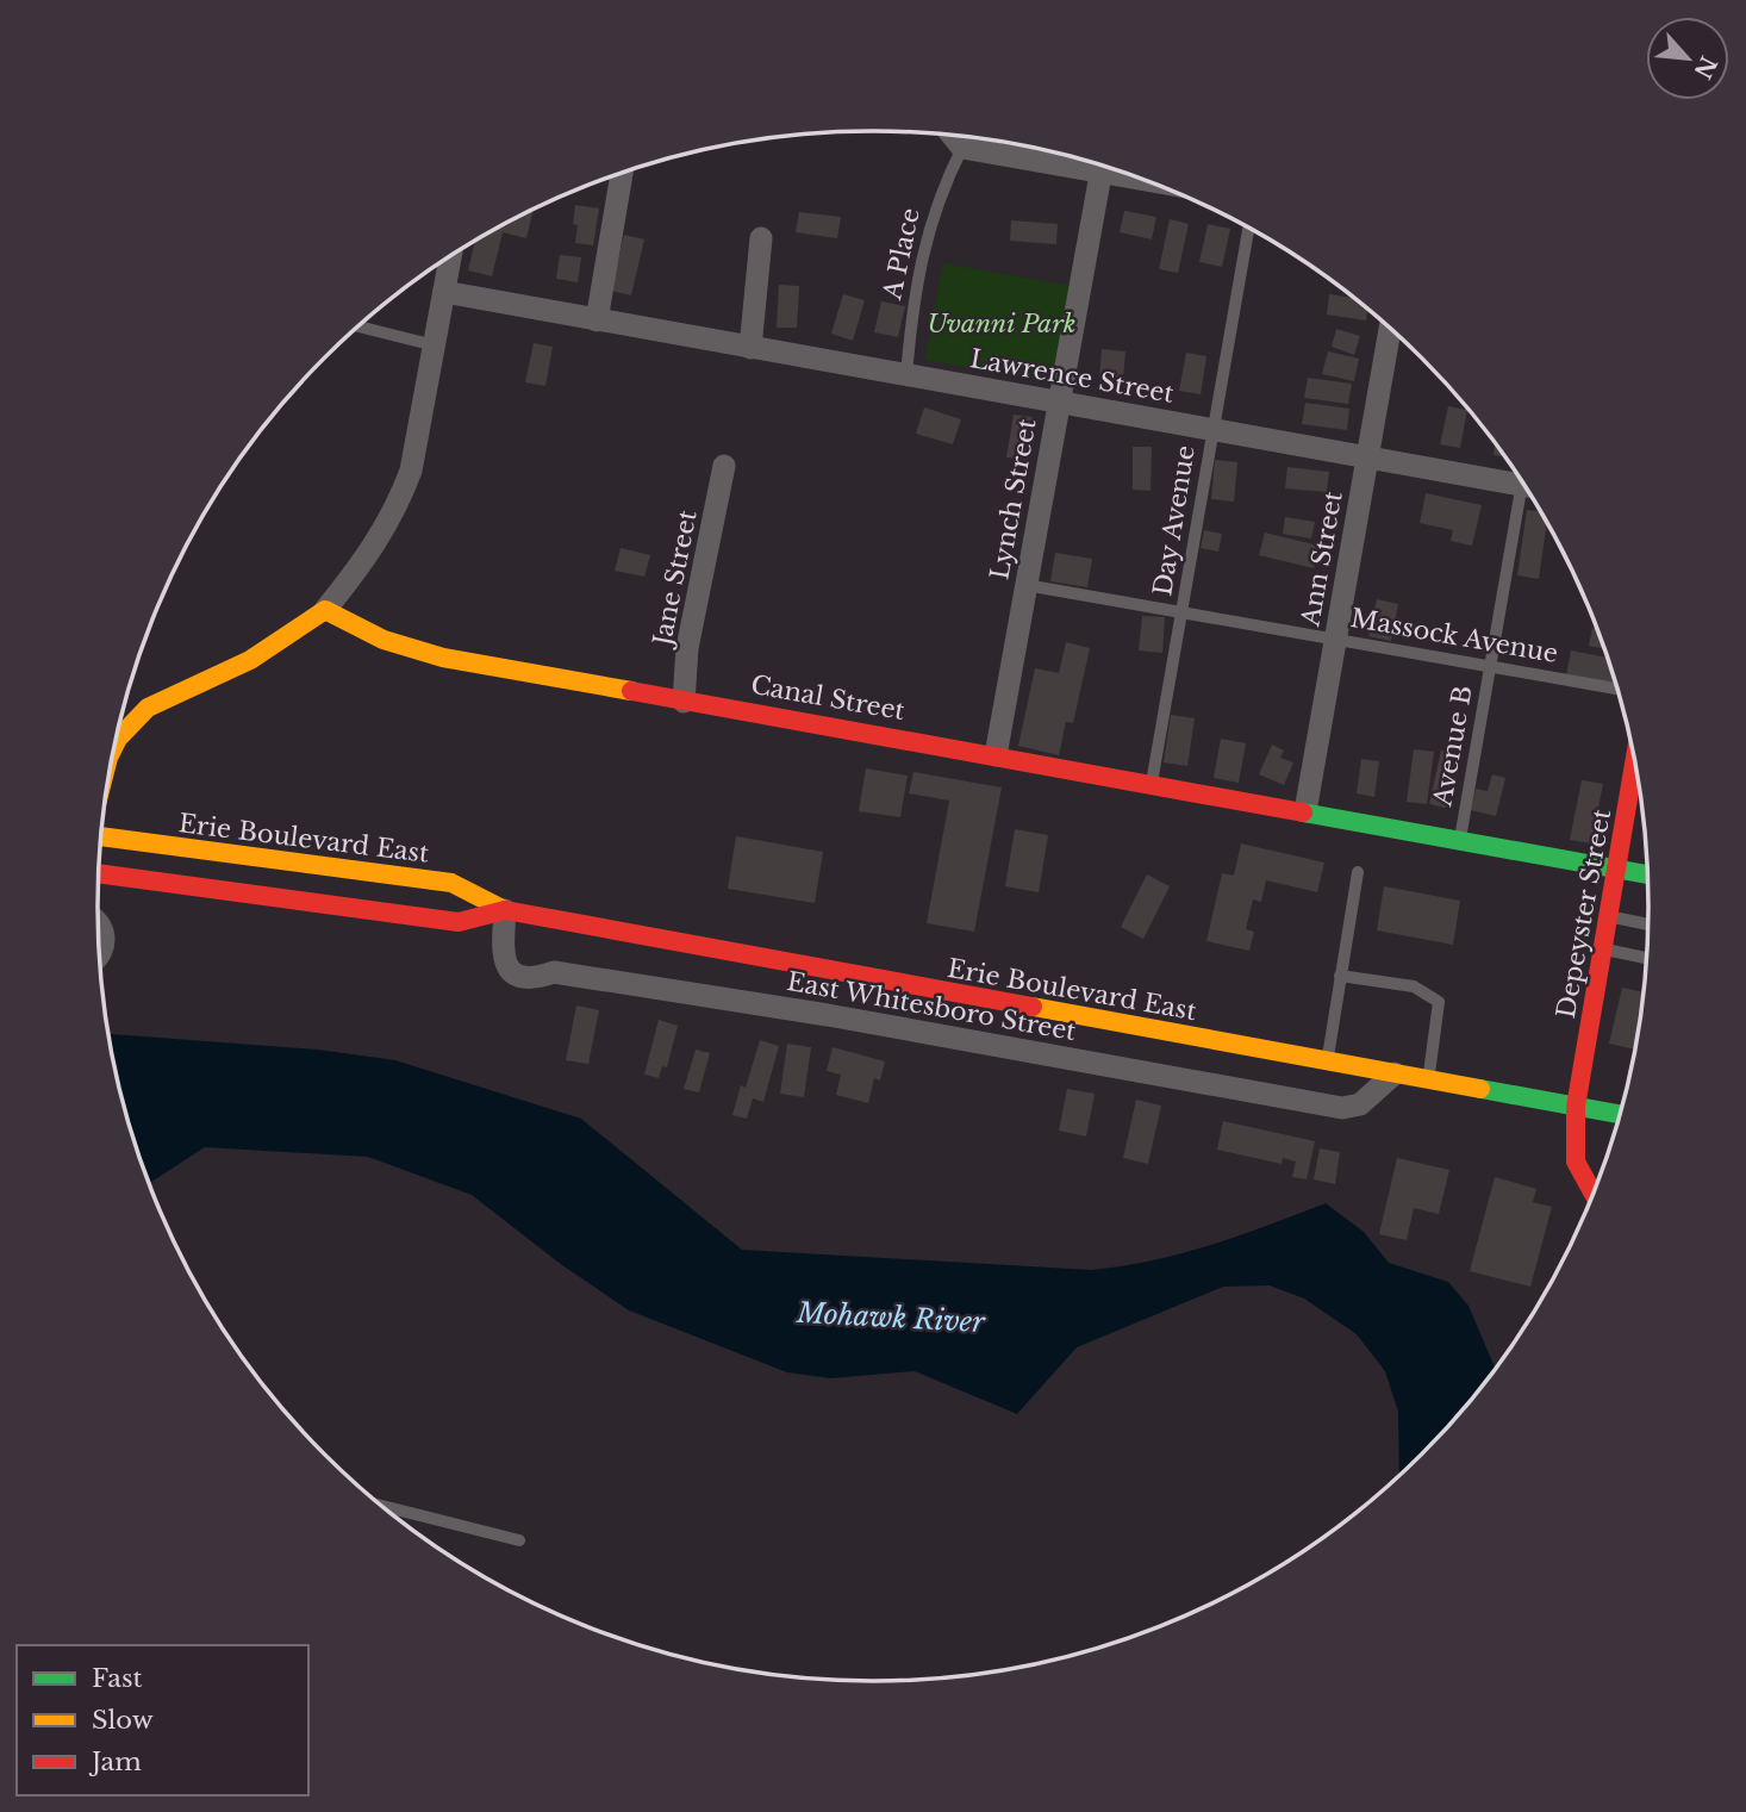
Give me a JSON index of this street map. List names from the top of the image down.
{
  "streets": {
    "main road": ["Canal Street", "Erie Boulevard East", "Depeyster Street"],
    "street": [
      "Lawrence Street",
      "Lynch Street",
      "Ann Street",
      "Jane Street",
      "East Whitesboro Street"
    ],
    "lane": [
      "A Place",
      "Day Avenue",
      "Massock Avenue",
      "Avenue B"
    ]
  },
  "crossings": [
    ["A Place", "Lawrence Street"],
    ["Lawrence Street", "Lynch Street"],
    ["Lawrence Street", "Day Avenue"],
    ["Lawrence Street", "Ann Street"],
    ["Lynch Street", "Massock Avenue"],
    ["Lynch Street", "Canal Street"],
    ["Day Avenue", "Massock Avenue"],
    ["Day Avenue", "Canal Street"],
    ["Ann Street", "Massock Avenue"],
    ["Ann Street", "Canal Street"],
    ["Jane Street", "Canal Street"],
    ["Massock Avenue", "Avenue B"],
    ["Canal Street", "Avenue B"],
    ["Canal Street", "Depeyster Street"],
    ["Erie Boulevard East", "Depeyster Street"],
    ["Erie Boulevard East", "East Whitesboro Street"]
  ],
  "water": ["Mohawk River"],
  "parks": ["Uvanni Park"],
  "legend": ["Fast", "Slow", "Jam"],
  "north": "bottom right"
}
